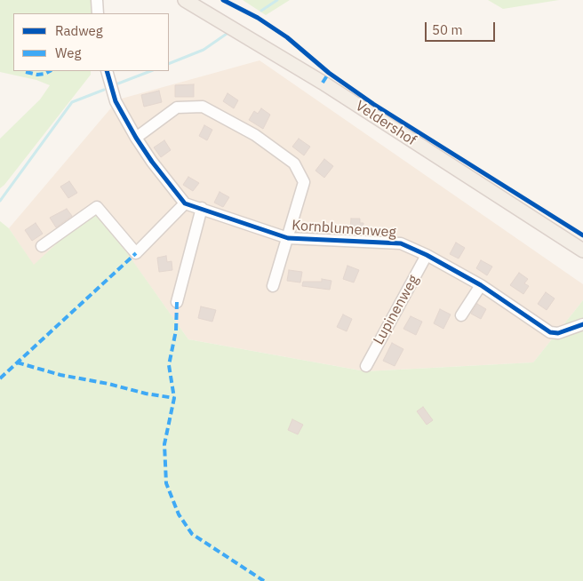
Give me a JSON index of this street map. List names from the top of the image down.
{
  "streets": {
    "main road": ["Veldershof"],
    "street": ["Kornblumenweg", "Lupinenweg"]
  },
  "crossings": [
    ["Kornblumenweg", "Lupinenweg"]
  ],
  "legend": ["Radweg", "Weg"],
  "scale_bar": "50 m"
}
